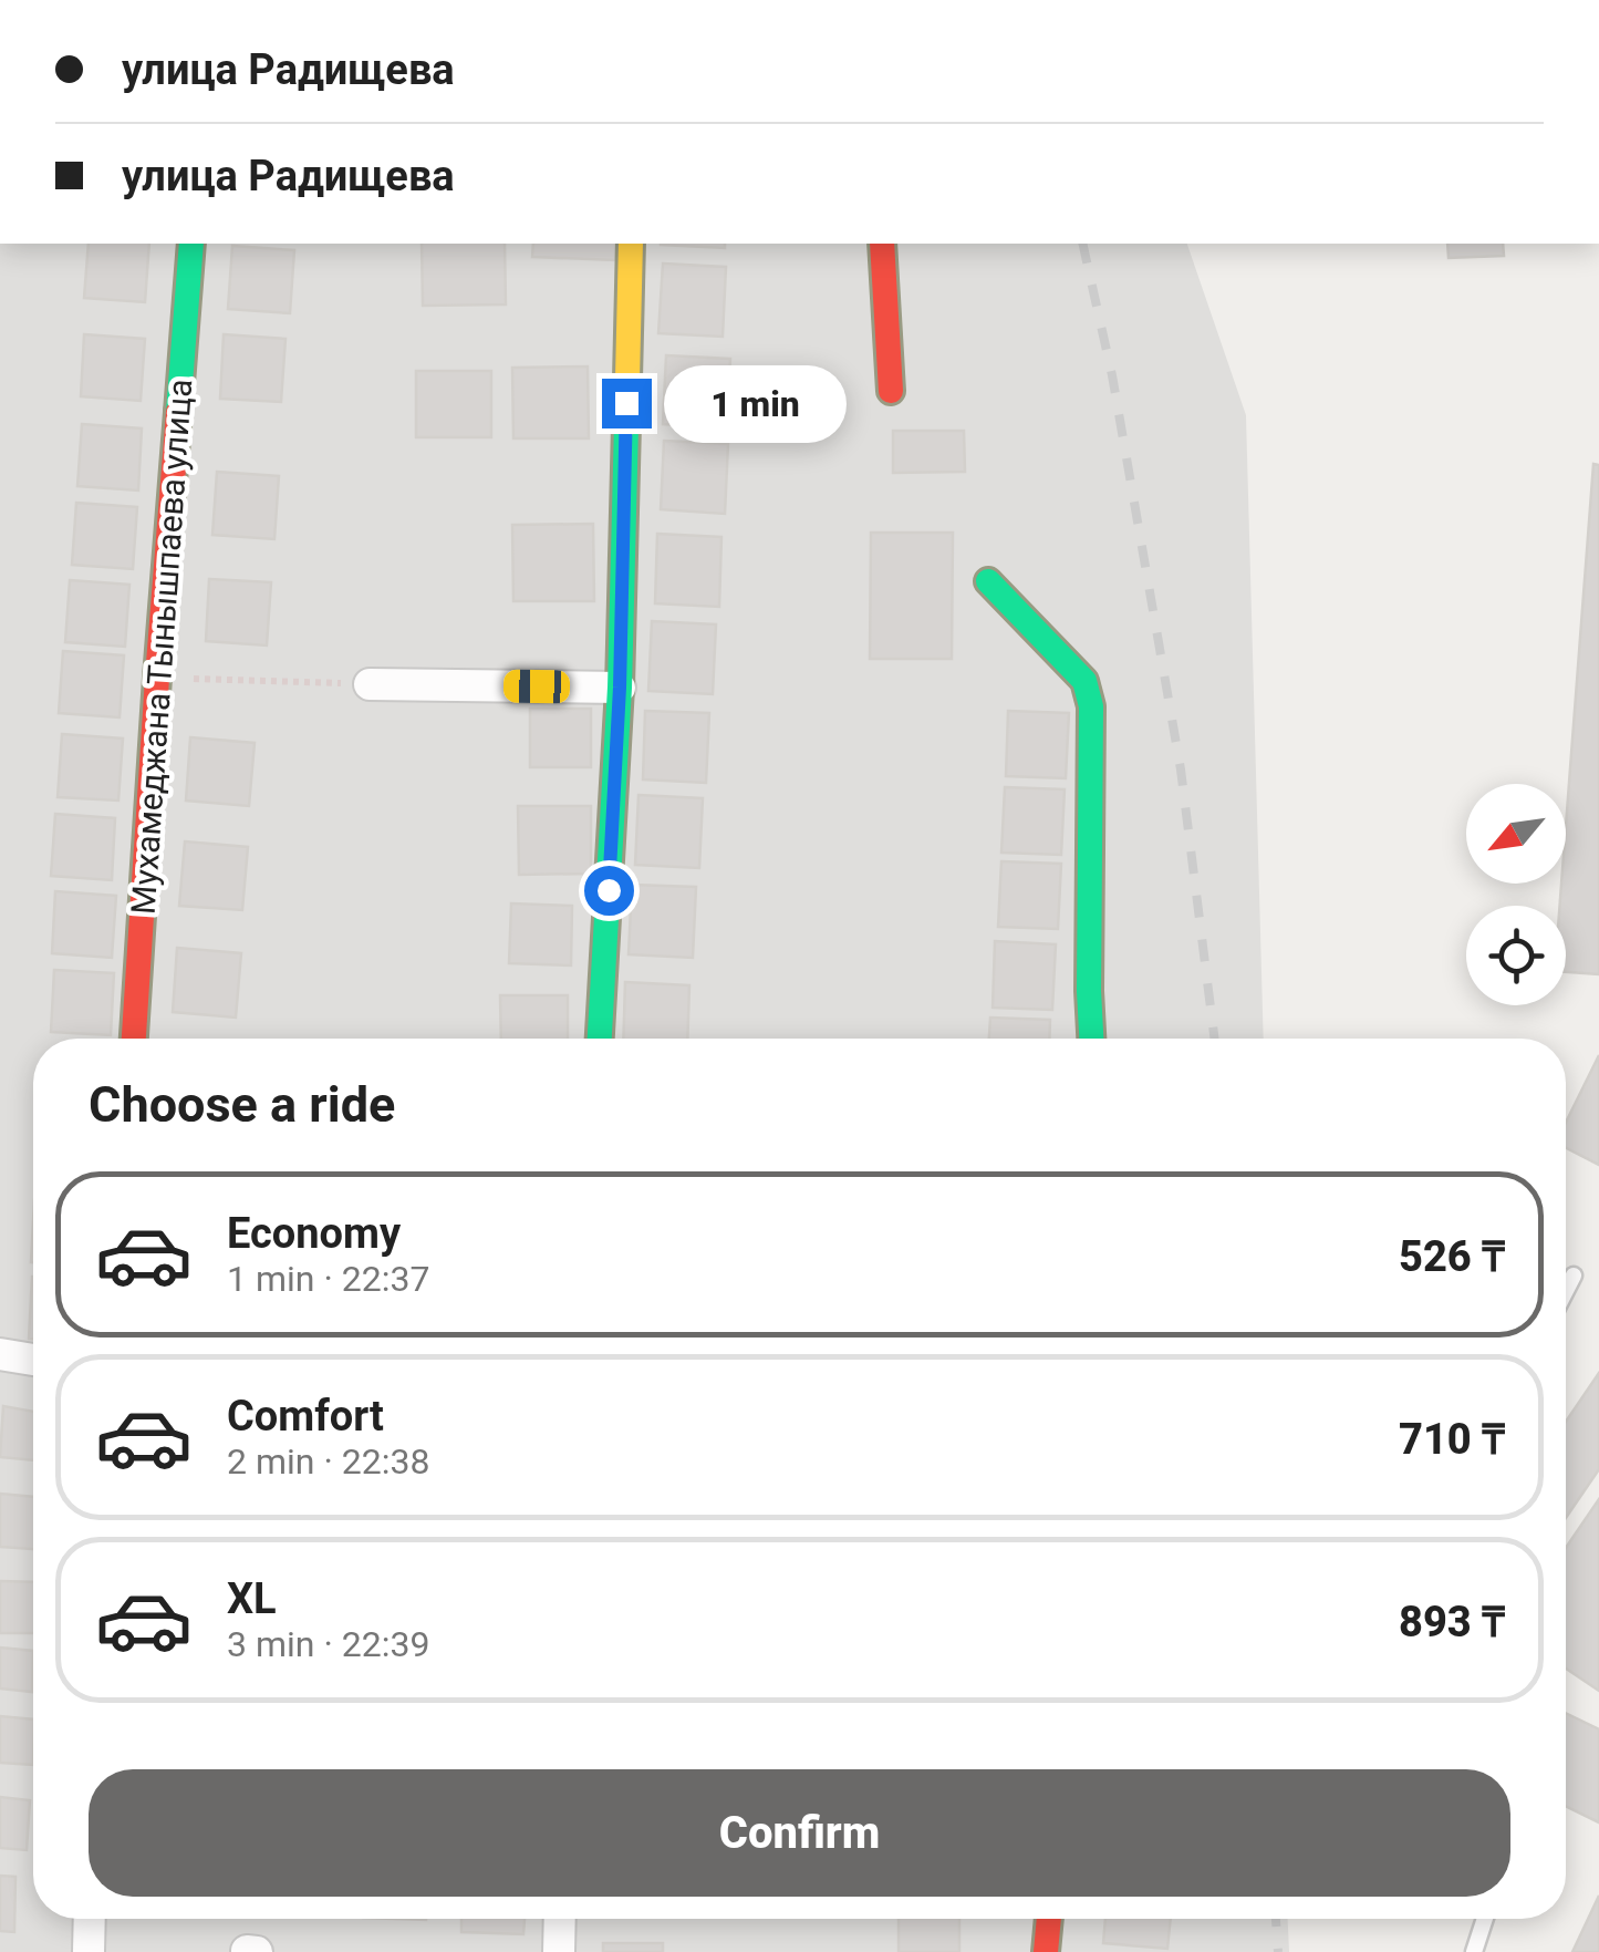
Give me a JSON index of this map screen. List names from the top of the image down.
{
  "streets": {
    "street": ["Мухамеджана Тынышпаева улица"]
  },
  "north": "bottom left",
  "page": {
    "banner": ["улица Радищева", "улица Радищева"],
    "bubble": "1 min",
    "heading": "Choose a ride",
    "list": [
      {
        "name": "Economy",
        "note": "1 min · 22:37",
        "value": "526 ₸"
      },
      {
        "name": "Comfort",
        "note": "2 min · 22:38",
        "value": "710 ₸"
      },
      {
        "name": "XL",
        "note": "3 min · 22:39",
        "value": "893 ₸"
      }
    ],
    "buttons": "Confirm"
  }
}
